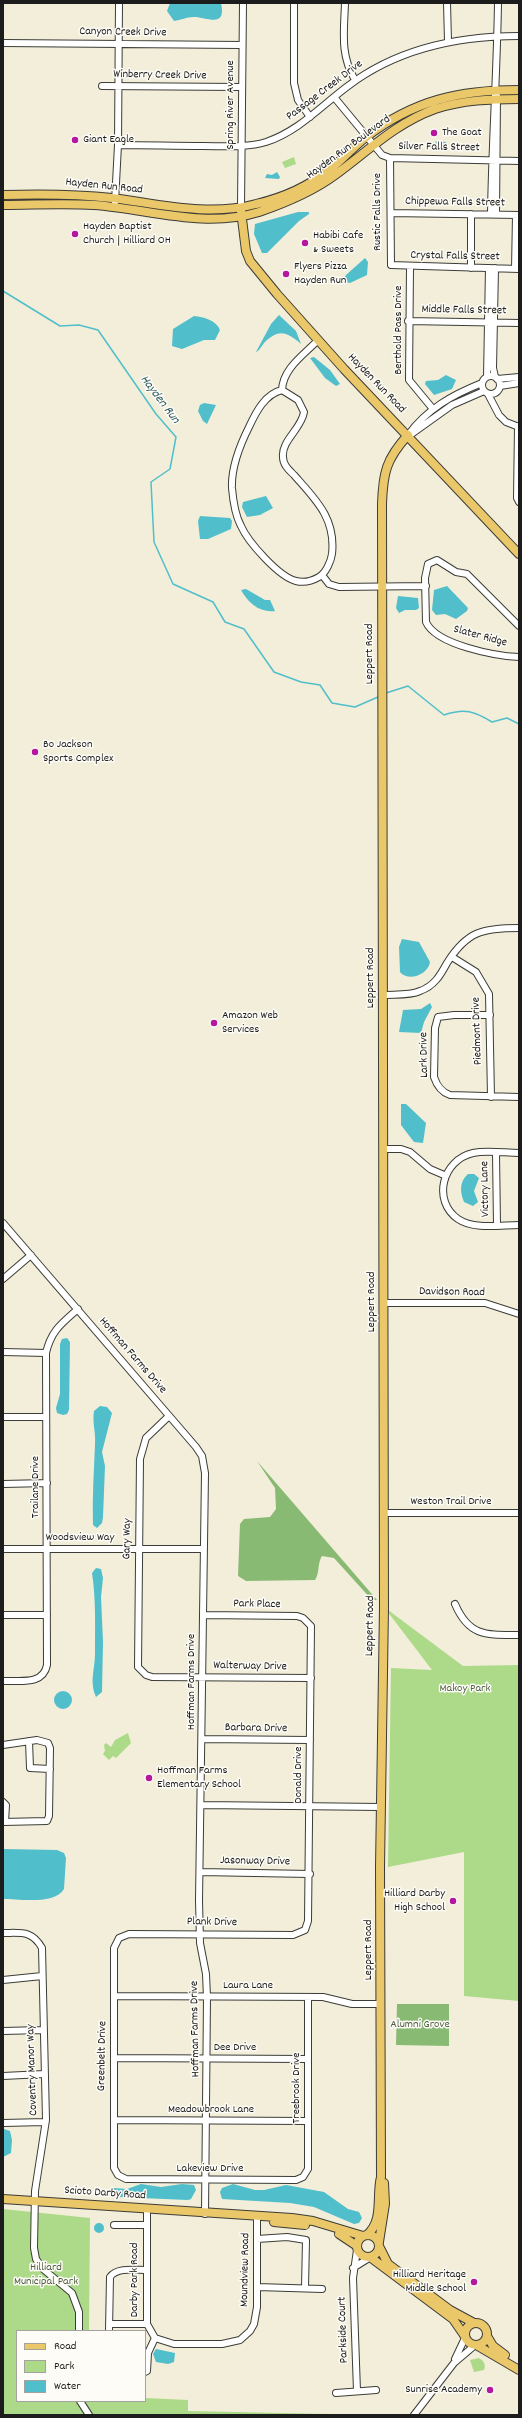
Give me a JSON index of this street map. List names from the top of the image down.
{
  "streets": {
    "main road": [
      "Hayden Run Boulevard",
      "Hayden Run Road",
      "Leppert Road",
      "Scioto Darby Road"
    ],
    "street": [
      "Canyon Creek Drive",
      "Winberry Creek Drive",
      "Passage Creek Drive",
      "Spring River Avenue",
      "Silver Falls Street",
      "Chippewa Falls Street",
      "Rustic Falls Drive",
      "Crystal Falls Street",
      "Middle Falls Street",
      "Berthold Pass Drive",
      "Slater Ridge",
      "Piedmont Drive",
      "Lark Drive",
      "Victory Lane",
      "Davidson Road",
      "Hoffman Farms Drive",
      "Trailane Drive",
      "Weston Trail Drive",
      "Woodsview Way",
      "Gary Way",
      "Park Place",
      "Walterway Drive",
      "Barbara Drive",
      "Donald Drive",
      "Jasonway Drive",
      "Plank Drive",
      "Laura Lane",
      "Dee Drive",
      "Greenbelt Drive",
      "Coventry Manor Way",
      "Treebrook Drive",
      "Meadowbrook Lane",
      "Lakeview Drive",
      "Moundview Road",
      "Darby Park Road",
      "Parkside Court"
    ]
  },
  "crossings": [
    ["Canyon Creek Drive", "Spring River Avenue"],
    ["Winberry Creek Drive", "Spring River Avenue"],
    ["Passage Creek Drive", "Spring River Avenue"],
    ["Passage Creek Drive", "Silver Falls Street"],
    ["Spring River Avenue", "Hayden Run Boulevard"],
    ["Spring River Avenue", "Hayden Run Road"],
    ["Hayden Run Boulevard", "Silver Falls Street"],
    ["Hayden Run Boulevard", "Hayden Run Road"],
    ["Silver Falls Street", "Rustic Falls Drive"],
    ["Hayden Run Road", "Leppert Road"],
    ["Chippewa Falls Street", "Rustic Falls Drive"],
    ["Rustic Falls Drive", "Crystal Falls Street"],
    ["Crystal Falls Street", "Berthold Pass Drive"],
    ["Middle Falls Street", "Berthold Pass Drive"],
    ["Leppert Road", "Davidson Road"],
    ["Leppert Road", "Weston Trail Drive"],
    ["Leppert Road", "Laura Lane"],
    ["Leppert Road", "Scioto Darby Road"],
    ["Leppert Road", "Parkside Court"],
    ["Piedmont Drive", "Lark Drive"],
    ["Hoffman Farms Drive", "Trailane Drive"],
    ["Hoffman Farms Drive", "Woodsview Way"],
    ["Hoffman Farms Drive", "Gary Way"],
    ["Hoffman Farms Drive", "Park Place"],
    ["Hoffman Farms Drive", "Walterway Drive"],
    ["Hoffman Farms Drive", "Barbara Drive"],
    ["Hoffman Farms Drive", "Jasonway Drive"],
    ["Hoffman Farms Drive", "Plank Drive"],
    ["Hoffman Farms Drive", "Laura Lane"],
    ["Hoffman Farms Drive", "Dee Drive"],
    ["Hoffman Farms Drive", "Meadowbrook Lane"],
    ["Hoffman Farms Drive", "Lakeview Drive"],
    ["Hoffman Farms Drive", "Scioto Darby Road"],
    ["Trailane Drive", "Woodsview Way"],
    ["Woodsview Way", "Gary Way"],
    ["Gary Way", "Walterway Drive"],
    ["Park Place", "Donald Drive"],
    ["Walterway Drive", "Donald Drive"],
    ["Barbara Drive", "Donald Drive"],
    ["Donald Drive", "Jasonway Drive"],
    ["Donald Drive", "Plank Drive"],
    ["Plank Drive", "Greenbelt Drive"],
    ["Laura Lane", "Greenbelt Drive"],
    ["Laura Lane", "Treebrook Drive"],
    ["Dee Drive", "Greenbelt Drive"],
    ["Dee Drive", "Treebrook Drive"],
    ["Greenbelt Drive", "Meadowbrook Lane"],
    ["Greenbelt Drive", "Lakeview Drive"],
    ["Coventry Manor Way", "Scioto Darby Road"],
    ["Treebrook Drive", "Meadowbrook Lane"],
    ["Treebrook Drive", "Lakeview Drive"],
    ["Scioto Darby Road", "Moundview Road"],
    ["Scioto Darby Road", "Darby Park Road"],
    ["Scioto Darby Road", "Parkside Court"],
    ["Moundview Road", "Darby Park Road"]
  ],
  "water": ["Hayden Run"],
  "parks": ["Makoy Park", "Alumni Grove", "Hilliard Municipal Park"],
  "places": [
    "The Goat",
    "Giant Eagle",
    "Hayden Baptist Church | Hilliard OH",
    "Habibi Cafe & Sweets",
    "Flyers Pizza Hayden Run",
    "Bo Jackson Sports Complex",
    "Amazon Web Services",
    "Hoffman Farms Elementary School",
    "Hilliard Darby High School",
    "Hilliard Heritage Middle School",
    "Sunrise Academy"
  ],
  "legend": ["Road", "Park", "Water"]
}
